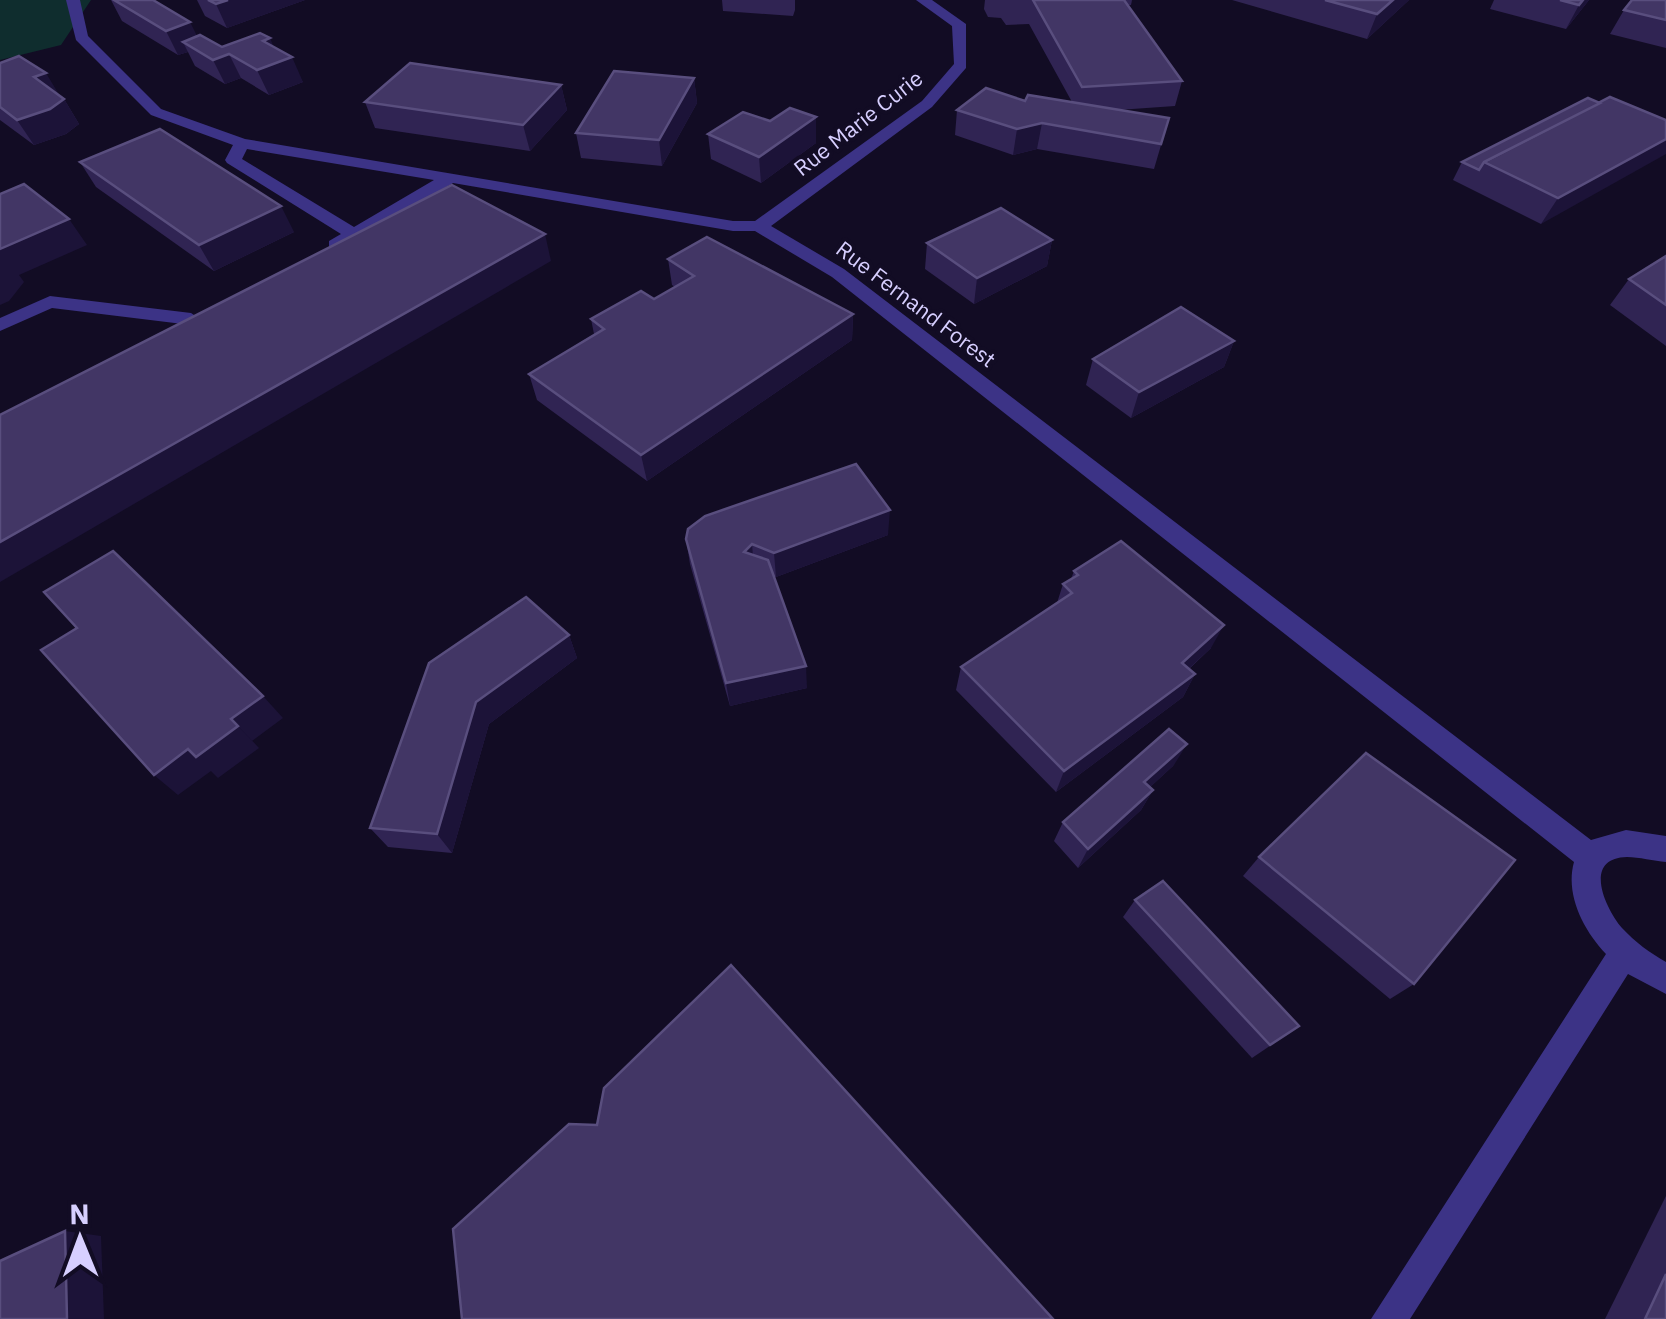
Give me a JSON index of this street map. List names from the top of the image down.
{
  "streets": {
    "street": ["Rue Marie Curie", "Rue Fernand Forest"]
  },
  "crossings": [
    ["Rue Marie Curie", "Rue Fernand Forest"]
  ],
  "north": "top"
}
